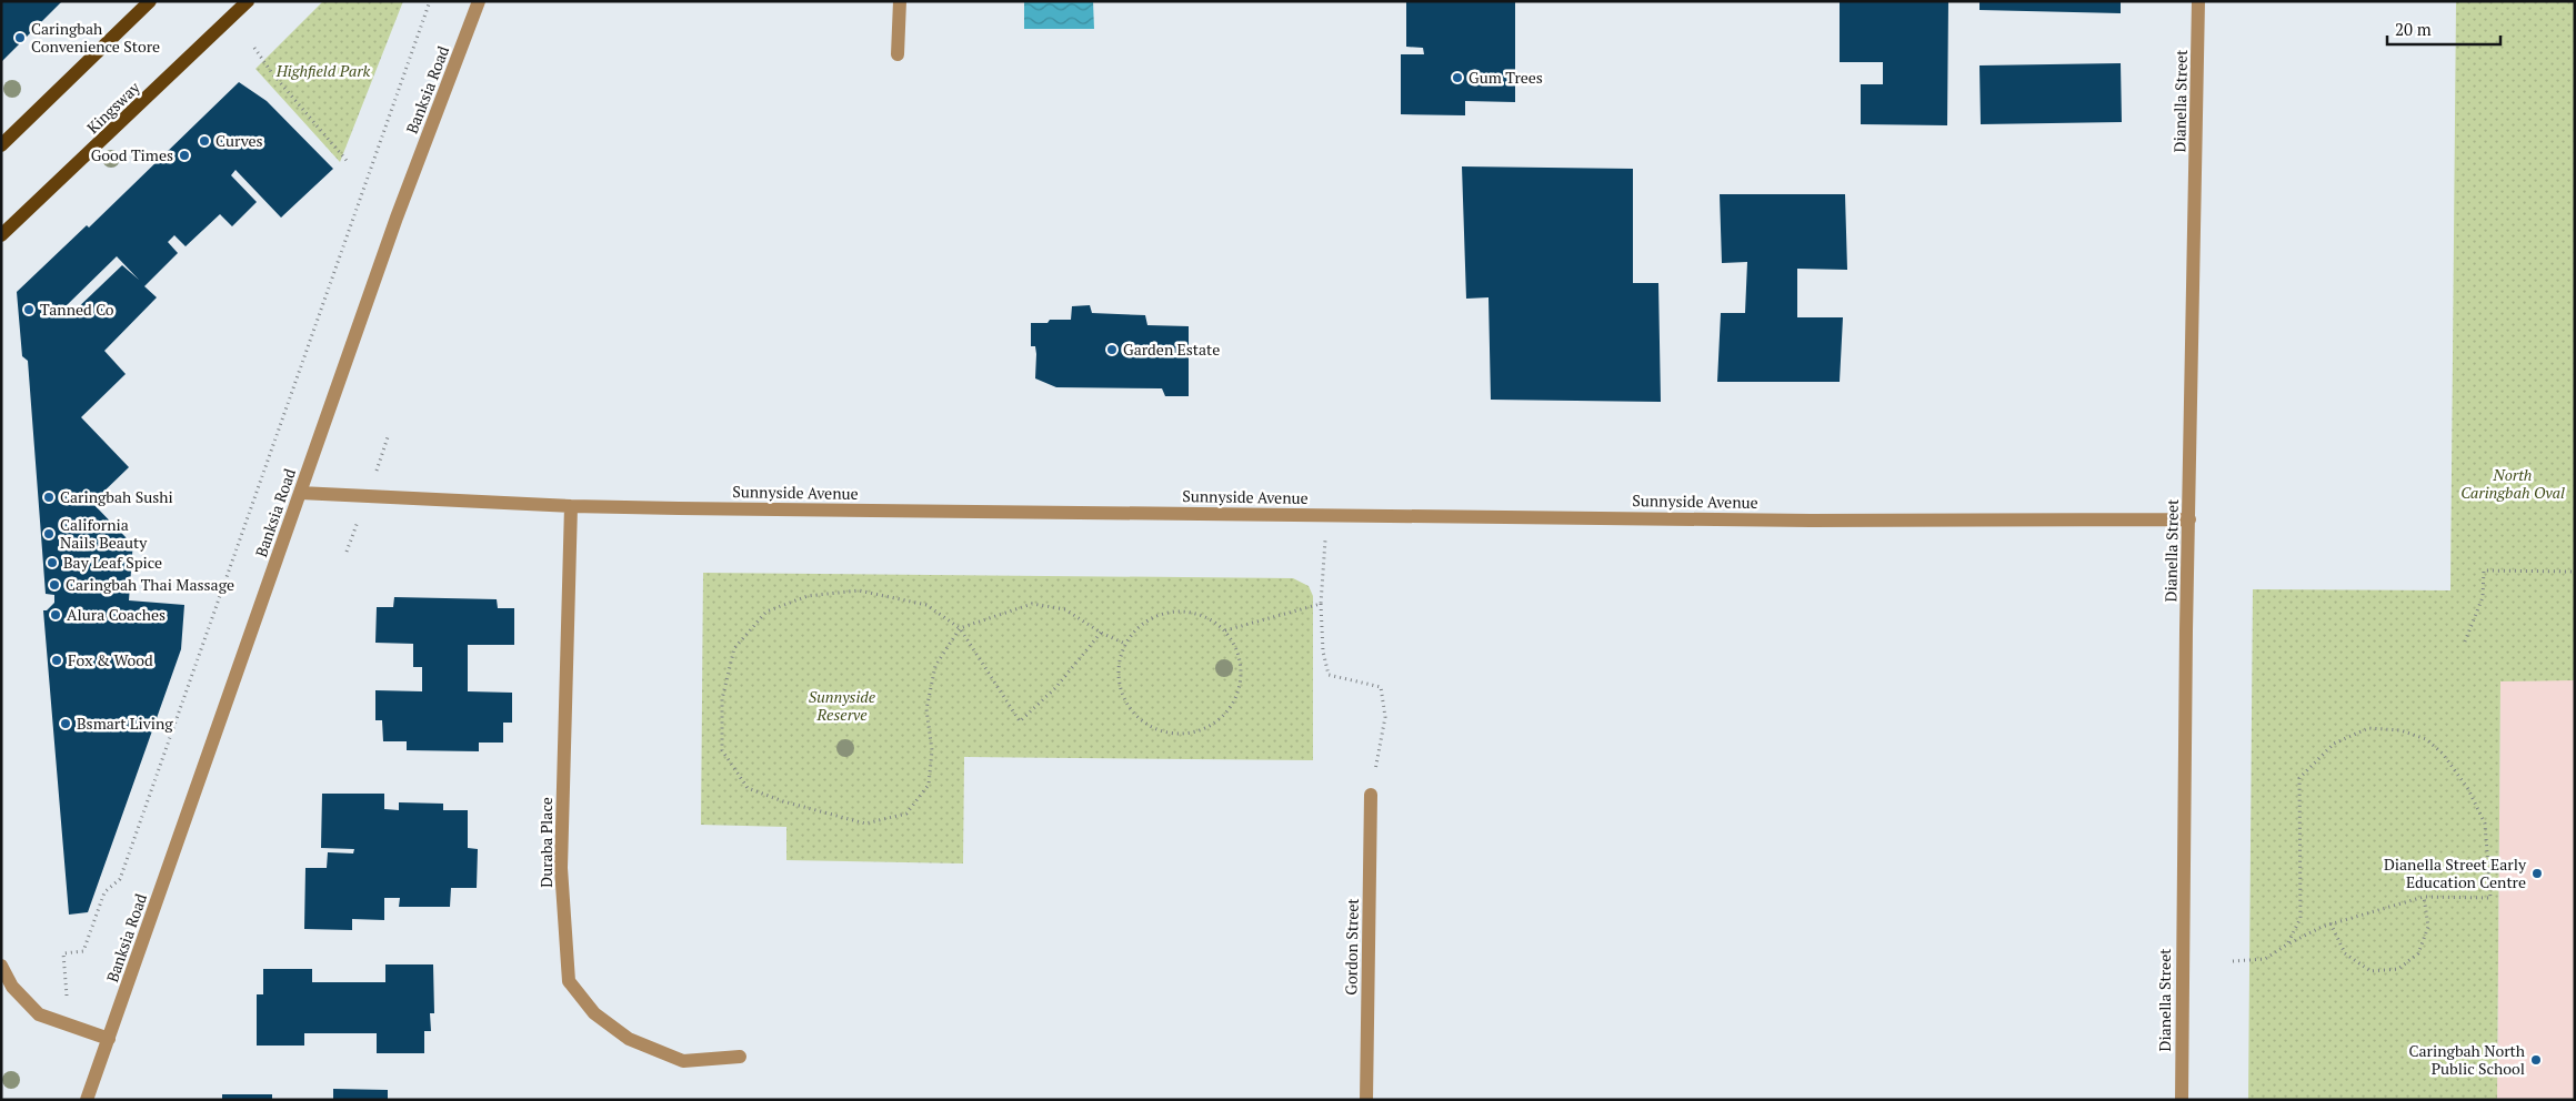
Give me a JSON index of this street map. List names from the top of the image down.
{
  "streets": {
    "main road": ["Kingsway"],
    "street": [
      "Banksia Road",
      "Dianella Street",
      "Sunnyside Avenue",
      "Duraba Place",
      "Gordon Street"
    ]
  },
  "crossings": [
    ["Banksia Road", "Sunnyside Avenue"],
    ["Dianella Street", "Sunnyside Avenue"],
    ["Sunnyside Avenue", "Duraba Place"]
  ],
  "parks": ["Highfield Park", "North Caringbah Oval", "Sunnyside Reserve"],
  "places": [
    "Caringbah Convenience Store",
    "Gum Trees",
    "Curves",
    "Good Times",
    "Tanned Co",
    "Garden Estate",
    "Caringbah Sushi",
    "California Nails Beauty",
    "Bay Leaf Spice",
    "Caringbah Thai Massage",
    "Alura Coaches",
    "Fox & Wood",
    "Bsmart Living",
    "Dianella Street Early Education Centre",
    "Caringbah North Public School"
  ],
  "scale_bar": "20 m"
}
